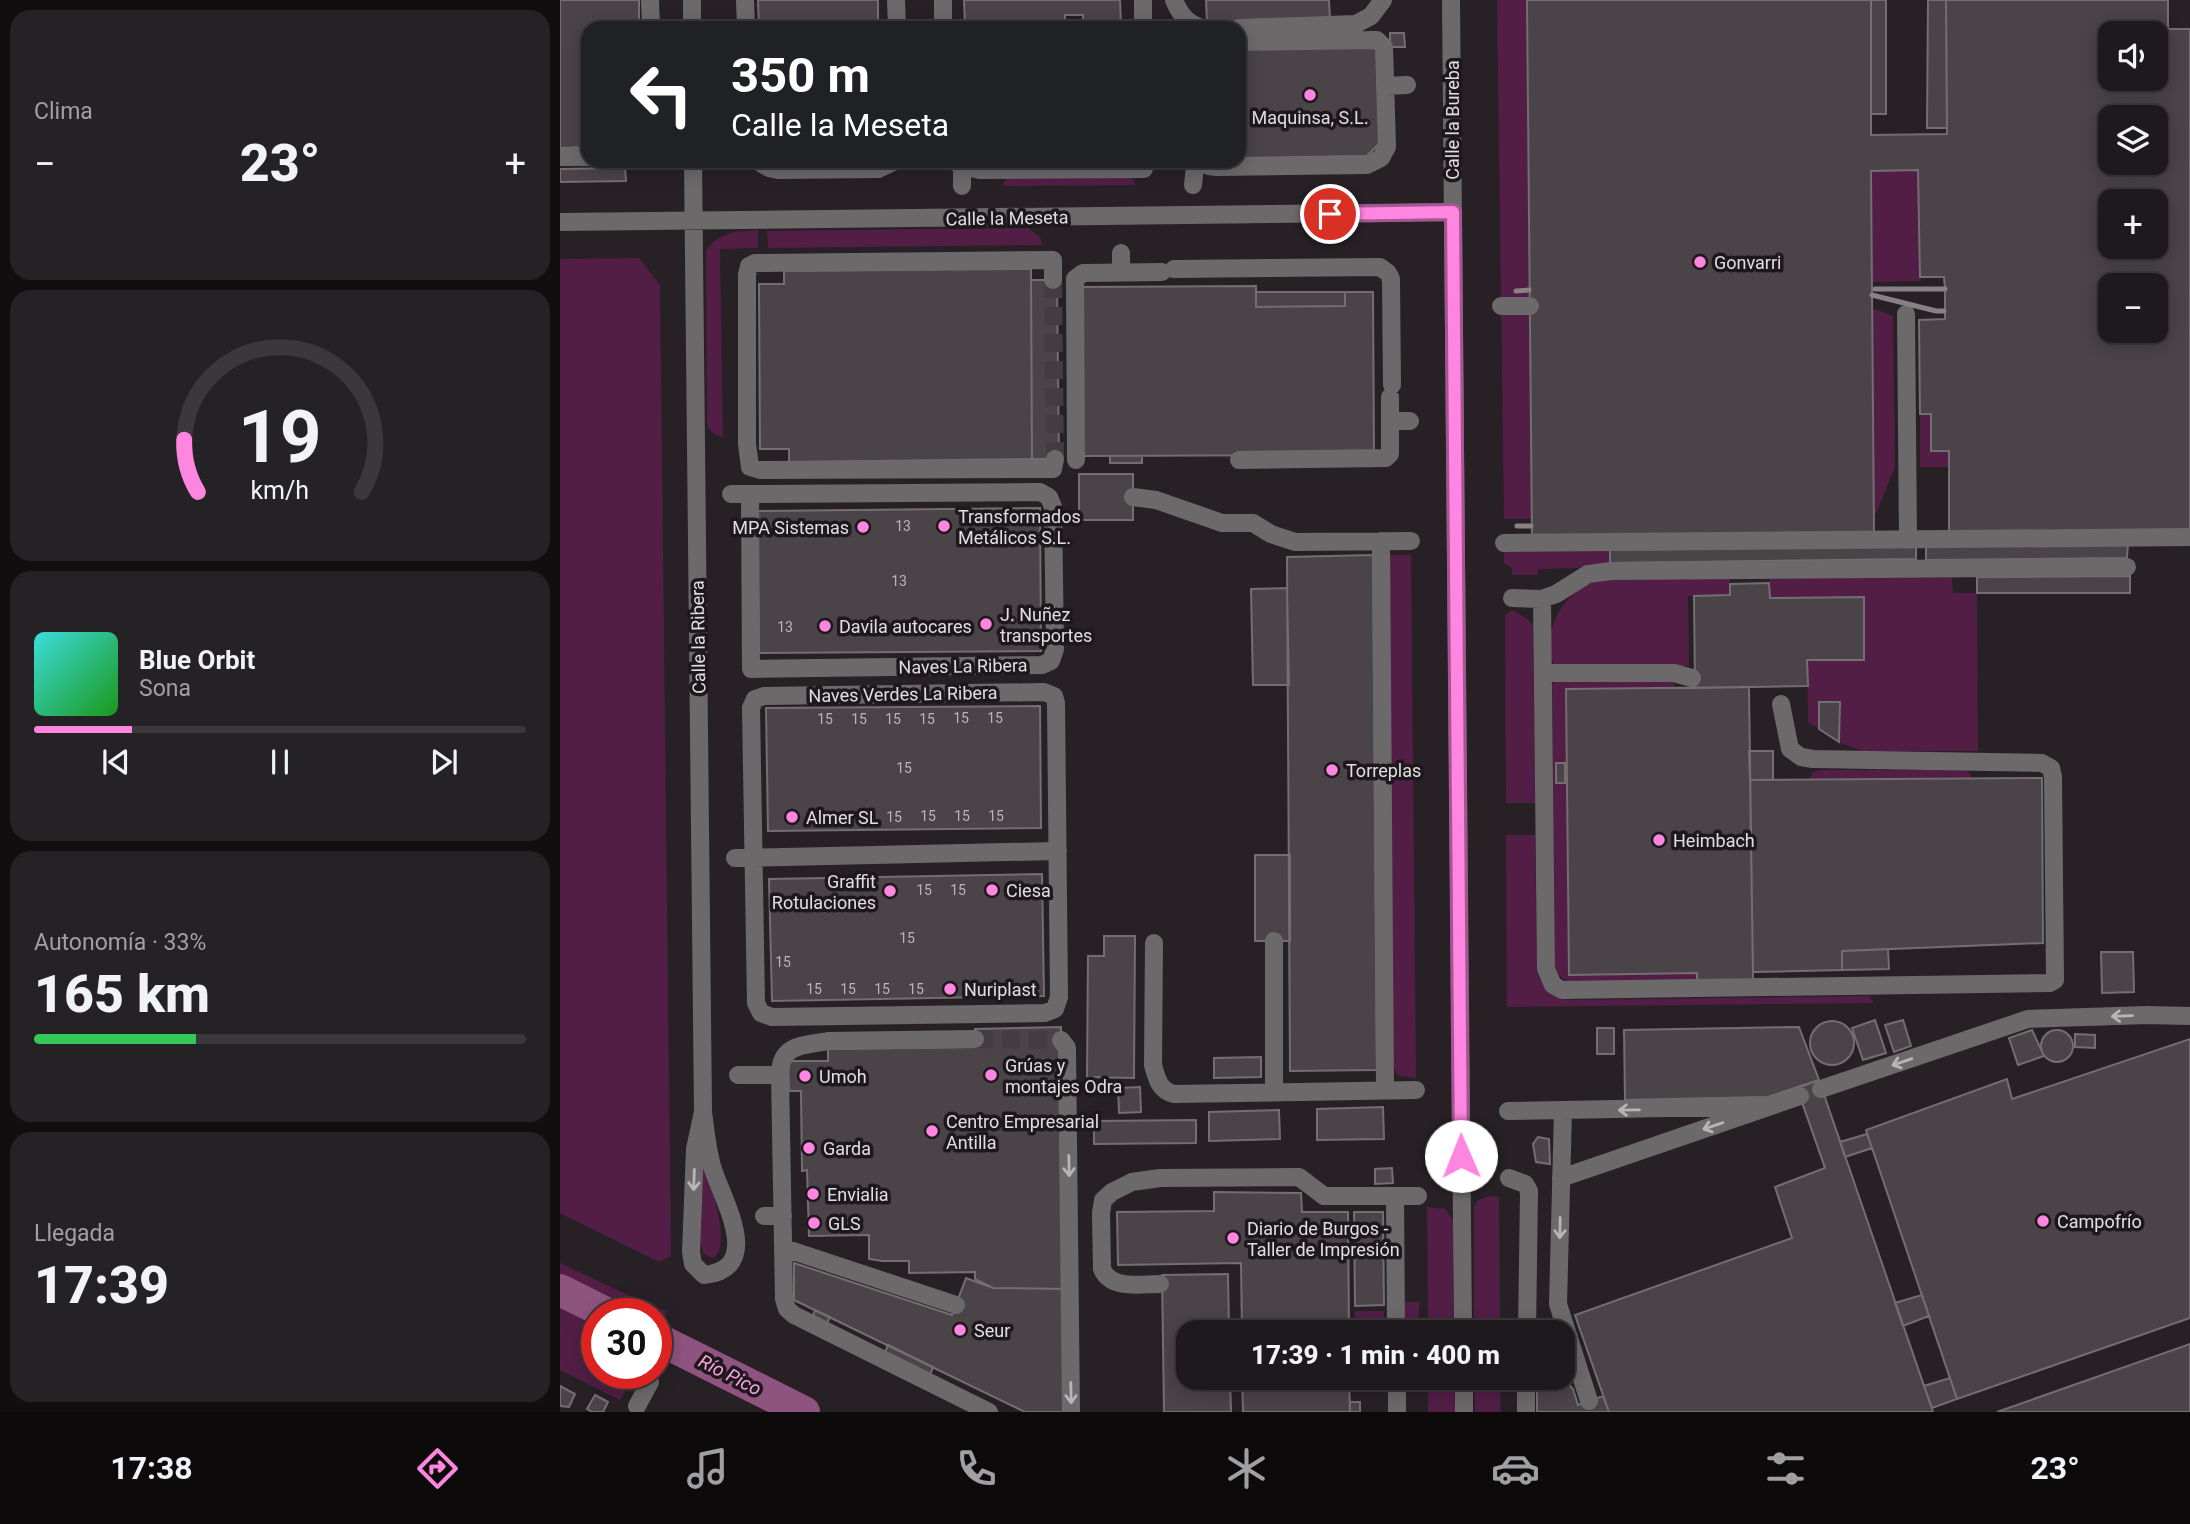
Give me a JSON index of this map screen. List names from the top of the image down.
{
  "streets": {
    "street": [
      "Calle la Bureba",
      "Calle la Meseta",
      "Calle la Ribera",
      "Naves La Ribera",
      "Naves Verdes La Ribera"
    ]
  },
  "crossings": [
    ["Calle la Bureba", "Calle la Meseta"],
    ["Calle la Meseta", "Calle la Ribera"]
  ],
  "water": ["Río Pico"],
  "places": [
    "Maquinsa, S.L.",
    "Gonvarri",
    "Transformados Metálicos S.L.",
    "MPA Sistemas",
    "J. Nuñez transportes",
    "Davila autocares",
    "Torreplas",
    "Almer SL",
    "Heimbach",
    "Ciesa",
    "Graffit Rotulaciones",
    "Nuriplast",
    "Grúas y montajes Odra",
    "Umoh",
    "Centro Empresarial Antilla",
    "Garda",
    "Envialia",
    "Campofrío",
    "GLS",
    "Diario de Burgos - Taller de Impresión",
    "Seur"
  ],
  "house_numbers": [
    "13",
    "13",
    "13",
    "15",
    "15",
    "15",
    "15",
    "15",
    "15",
    "15",
    "15",
    "15",
    "15",
    "15",
    "15",
    "15",
    "15",
    "15",
    "15",
    "15",
    "15",
    "15"
  ],
  "page": {
    "tile": [
      "Clima",
      ["Autonomía · 33%", "165 km"],
      ["Llegada", "17:39"]
    ],
    "map_buttons": ["+", "−"],
    "turn": ["350 m", "Calle la Meseta"],
    "heat": ["−", "23°", "+"],
    "song": ["Blue Orbit", "Sona"],
    "limit": "30",
    "trip": "17:39 · 1 min · 400 m",
    "tabs": ["17:38", "23°"],
    "gauge": ["19", "km/h"]
  }
}
